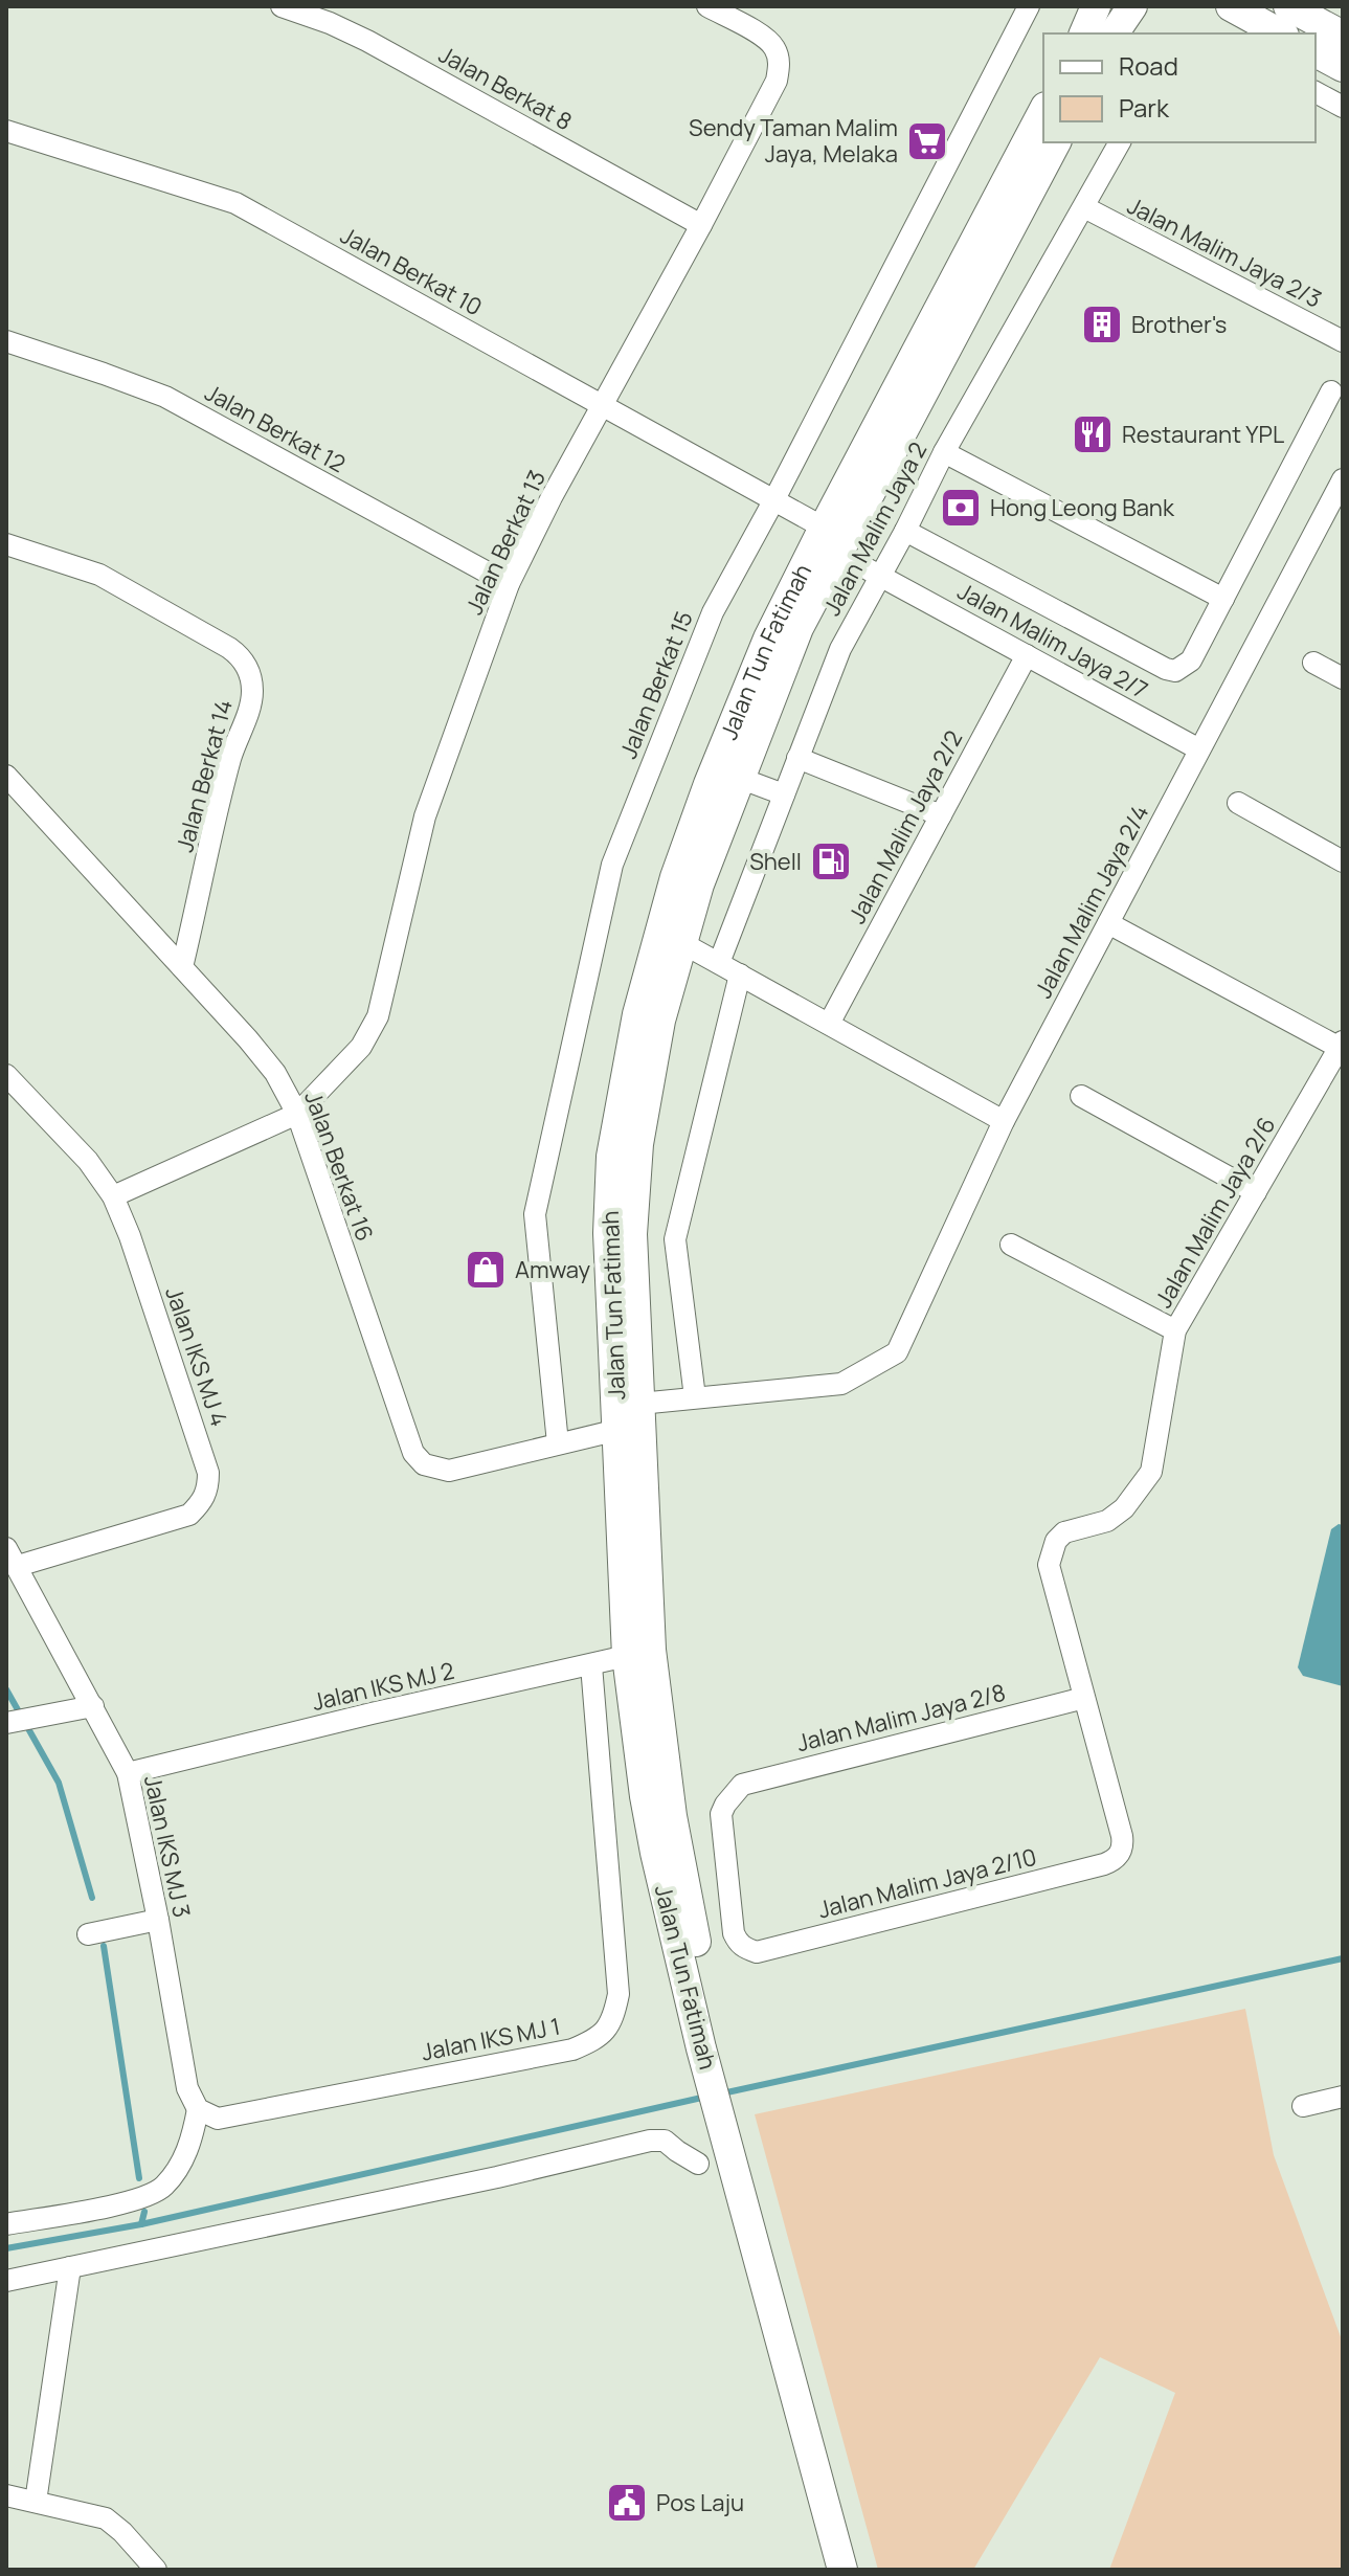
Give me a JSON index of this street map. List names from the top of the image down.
{
  "streets": {
    "main road": ["Jalan Tun Fatimah"],
    "street": [
      "Jalan Berkat 8",
      "Jalan Malim Jaya 2/3",
      "Jalan Berkat 10",
      "Jalan Berkat 12",
      "Jalan Malim Jaya 2",
      "Jalan Berkat 13",
      "Jalan Malim Jaya 2/7",
      "Jalan Berkat 15",
      "Jalan Berkat 14",
      "Jalan Malim Jaya 2/2",
      "Jalan Malim Jaya 2/4",
      "Jalan Berkat 16",
      "Jalan Malim Jaya 2/6",
      "Jalan IKS MJ 4",
      "Jalan IKS MJ 2",
      "Jalan Malim Jaya 2/8",
      "Jalan IKS MJ 3",
      "Jalan Malim Jaya 2/10",
      "Jalan IKS MJ 1"
    ]
  },
  "crossings": [
    ["Jalan Berkat 8", "Jalan Berkat 13"],
    ["Jalan Malim Jaya 2/3", "Jalan Malim Jaya 2"],
    ["Jalan Berkat 10", "Jalan Berkat 13"],
    ["Jalan Berkat 10", "Jalan Malim Jaya 2/7"],
    ["Jalan Berkat 10", "Jalan Tun Fatimah"],
    ["Jalan Berkat 10", "Jalan Berkat 15"],
    ["Jalan Berkat 12", "Jalan Berkat 13"],
    ["Jalan Malim Jaya 2", "Jalan Malim Jaya 2/7"],
    ["Jalan Berkat 13", "Jalan Berkat 16"],
    ["Jalan Malim Jaya 2/7", "Jalan Tun Fatimah"],
    ["Jalan Malim Jaya 2/7", "Jalan Malim Jaya 2/2"],
    ["Jalan Malim Jaya 2/7", "Jalan Malim Jaya 2/4"],
    ["Jalan Tun Fatimah", "Jalan Berkat 16"],
    ["Jalan Tun Fatimah", "Jalan IKS MJ 2"],
    ["Jalan Berkat 15", "Jalan Berkat 16"],
    ["Jalan Berkat 14", "Jalan Berkat 16"],
    ["Jalan Malim Jaya 2/4", "Jalan Berkat 16"],
    ["Jalan Malim Jaya 2/6", "Jalan Malim Jaya 2/8"],
    ["Jalan Malim Jaya 2/6", "Jalan Malim Jaya 2/10"],
    ["Jalan IKS MJ 4", "Jalan IKS MJ 3"],
    ["Jalan IKS MJ 2", "Jalan IKS MJ 3"],
    ["Jalan IKS MJ 2", "Jalan IKS MJ 1"],
    ["Jalan Malim Jaya 2/8", "Jalan Malim Jaya 2/10"],
    ["Jalan IKS MJ 3", "Jalan IKS MJ 1"]
  ],
  "places": {
    "supermarket": ["Sendy Taman Malim Jaya, Melaka"],
    "building": ["Brother's"],
    "restaurant": ["Restaurant YPL"],
    "bank": ["Hong Leong Bank"],
    "fuel station": ["Shell"],
    "shop": ["Amway"],
    "public building": ["Pos Laju"]
  },
  "legend": ["Road", "Park"]
}
